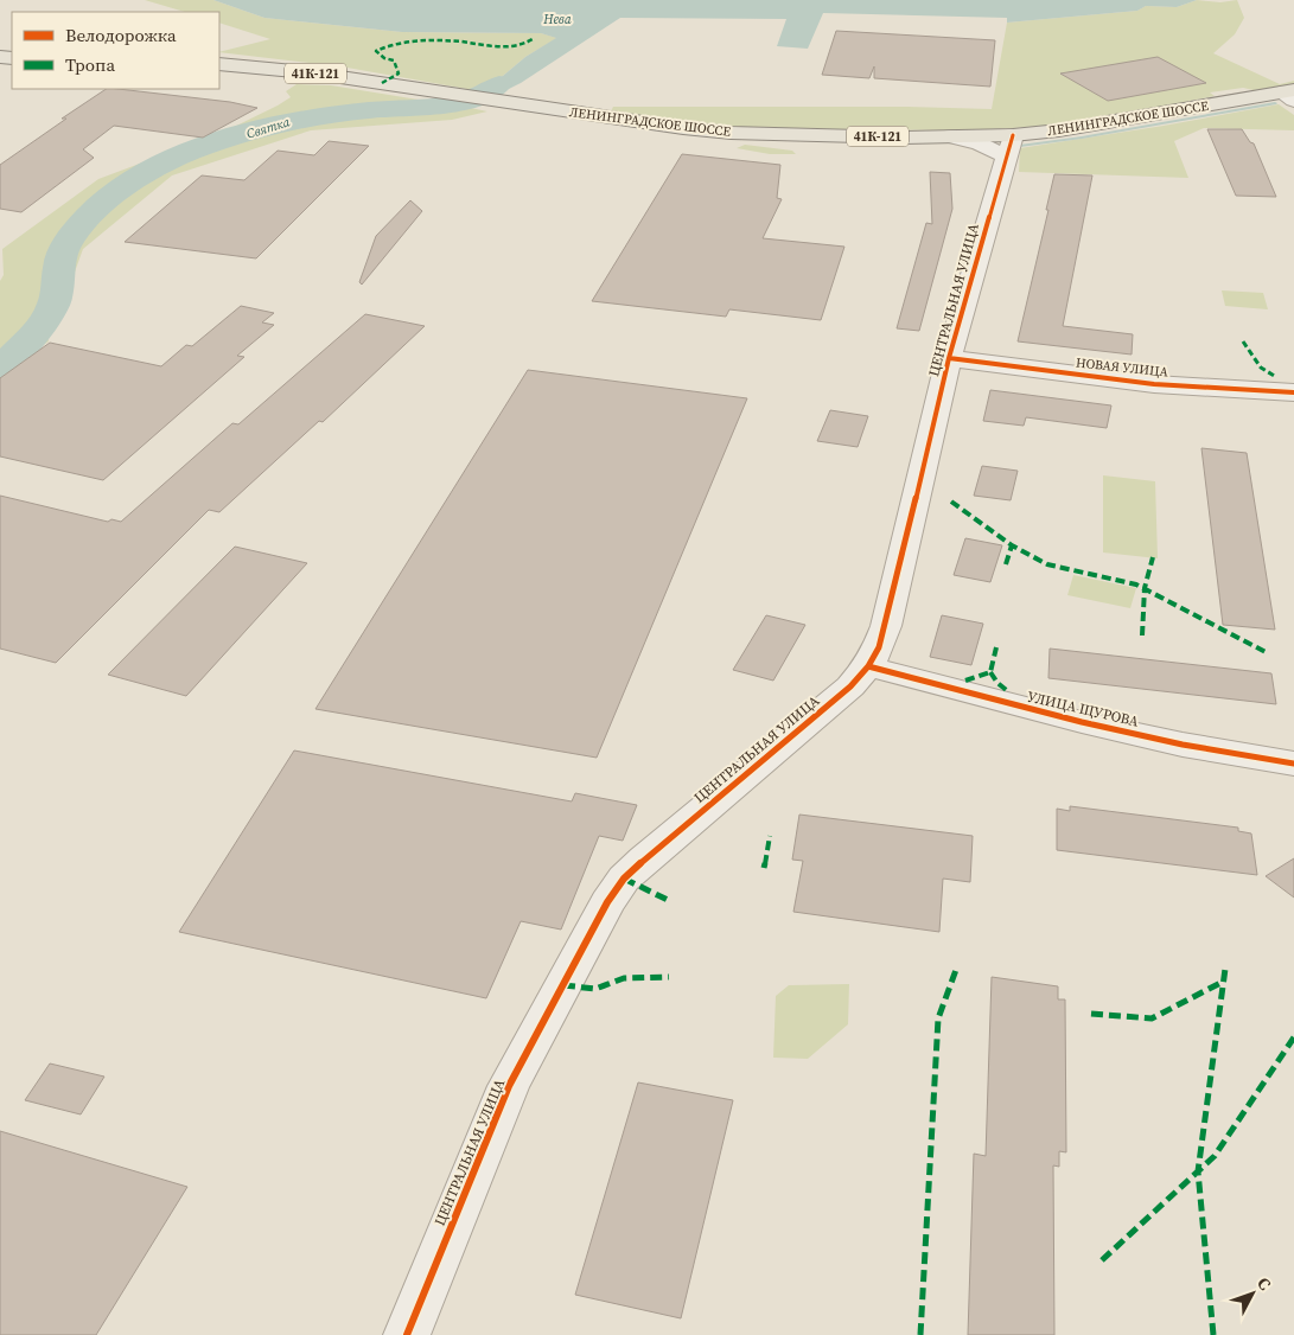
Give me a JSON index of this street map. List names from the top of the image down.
{
  "streets": {
    "main road": ["41К-121", "ЛЕНИНГРАДСКОЕ ШОССЕ"],
    "street": ["ЦЕНТРАЛЬНАЯ УЛИЦА", "НОВАЯ УЛИЦА", "УЛИЦА ЩУРОВА"]
  },
  "crossings": [
    ["ЛЕНИНГРАДСКОЕ ШОССЕ", "ЦЕНТРАЛЬНАЯ УЛИЦА"],
    ["ЦЕНТРАЛЬНАЯ УЛИЦА", "НОВАЯ УЛИЦА"],
    ["ЦЕНТРАЛЬНАЯ УЛИЦА", "УЛИЦА ЩУРОВА"]
  ],
  "water": ["Нева", "Святка"],
  "legend": ["Велодорожка", "Тропа"],
  "north": "top right"
}
